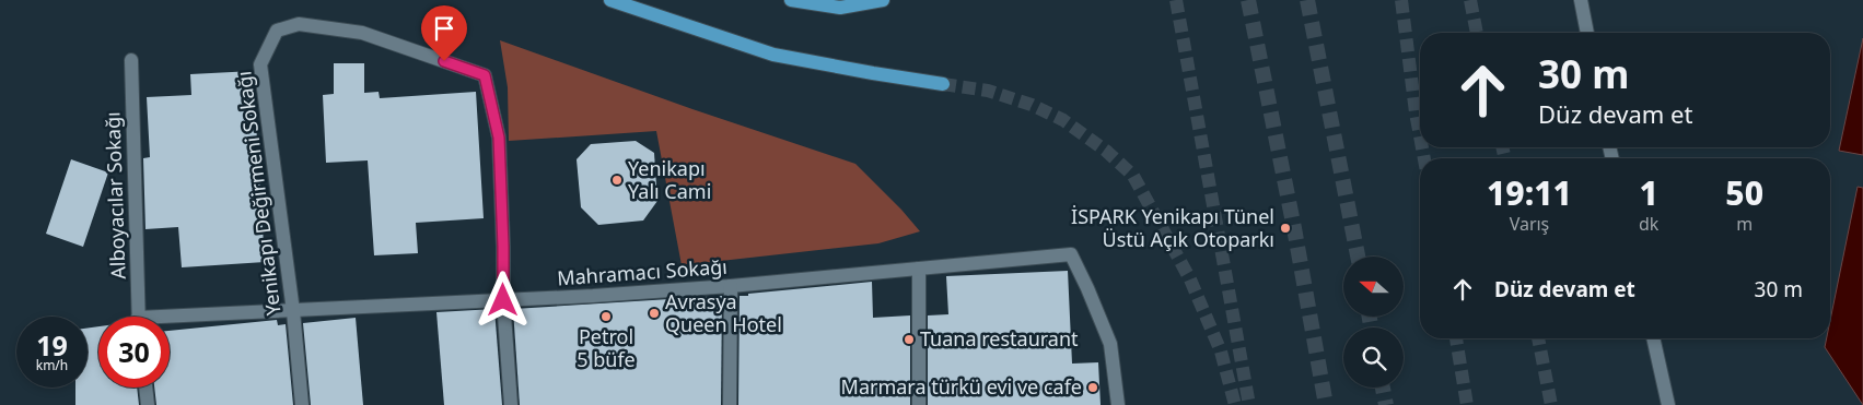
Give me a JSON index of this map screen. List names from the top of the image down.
{
  "streets": {
    "street": ["Yenikapı Değirmeni Sokağı", "Alboyacılar Sokağı", "Mahramacı Sokağı"]
  },
  "crossings": [
    ["Yenikapı Değirmeni Sokağı", "Mahramacı Sokağı"]
  ],
  "places": [
    "Yenikapı Yalı Cami",
    "İSPARK Yenikapı Tünel Üstü Açık Otoparkı",
    "Avrasya Queen Hotel",
    "Petrol 5 büfe",
    "Tuana restaurant",
    "Marmara türkü evi ve cafe"
  ],
  "north": "left",
  "page": {
    "turn": ["30 m", "Düz devam et"],
    "eta": [
      "19:11",
      "Varış",
      "1",
      "dk",
      "50",
      "m"
    ],
    "list": [
      {
        "name": "Düz devam et",
        "value": "30 m"
      }
    ],
    "speed": "19 km/h",
    "limit": "30"
  }
}
